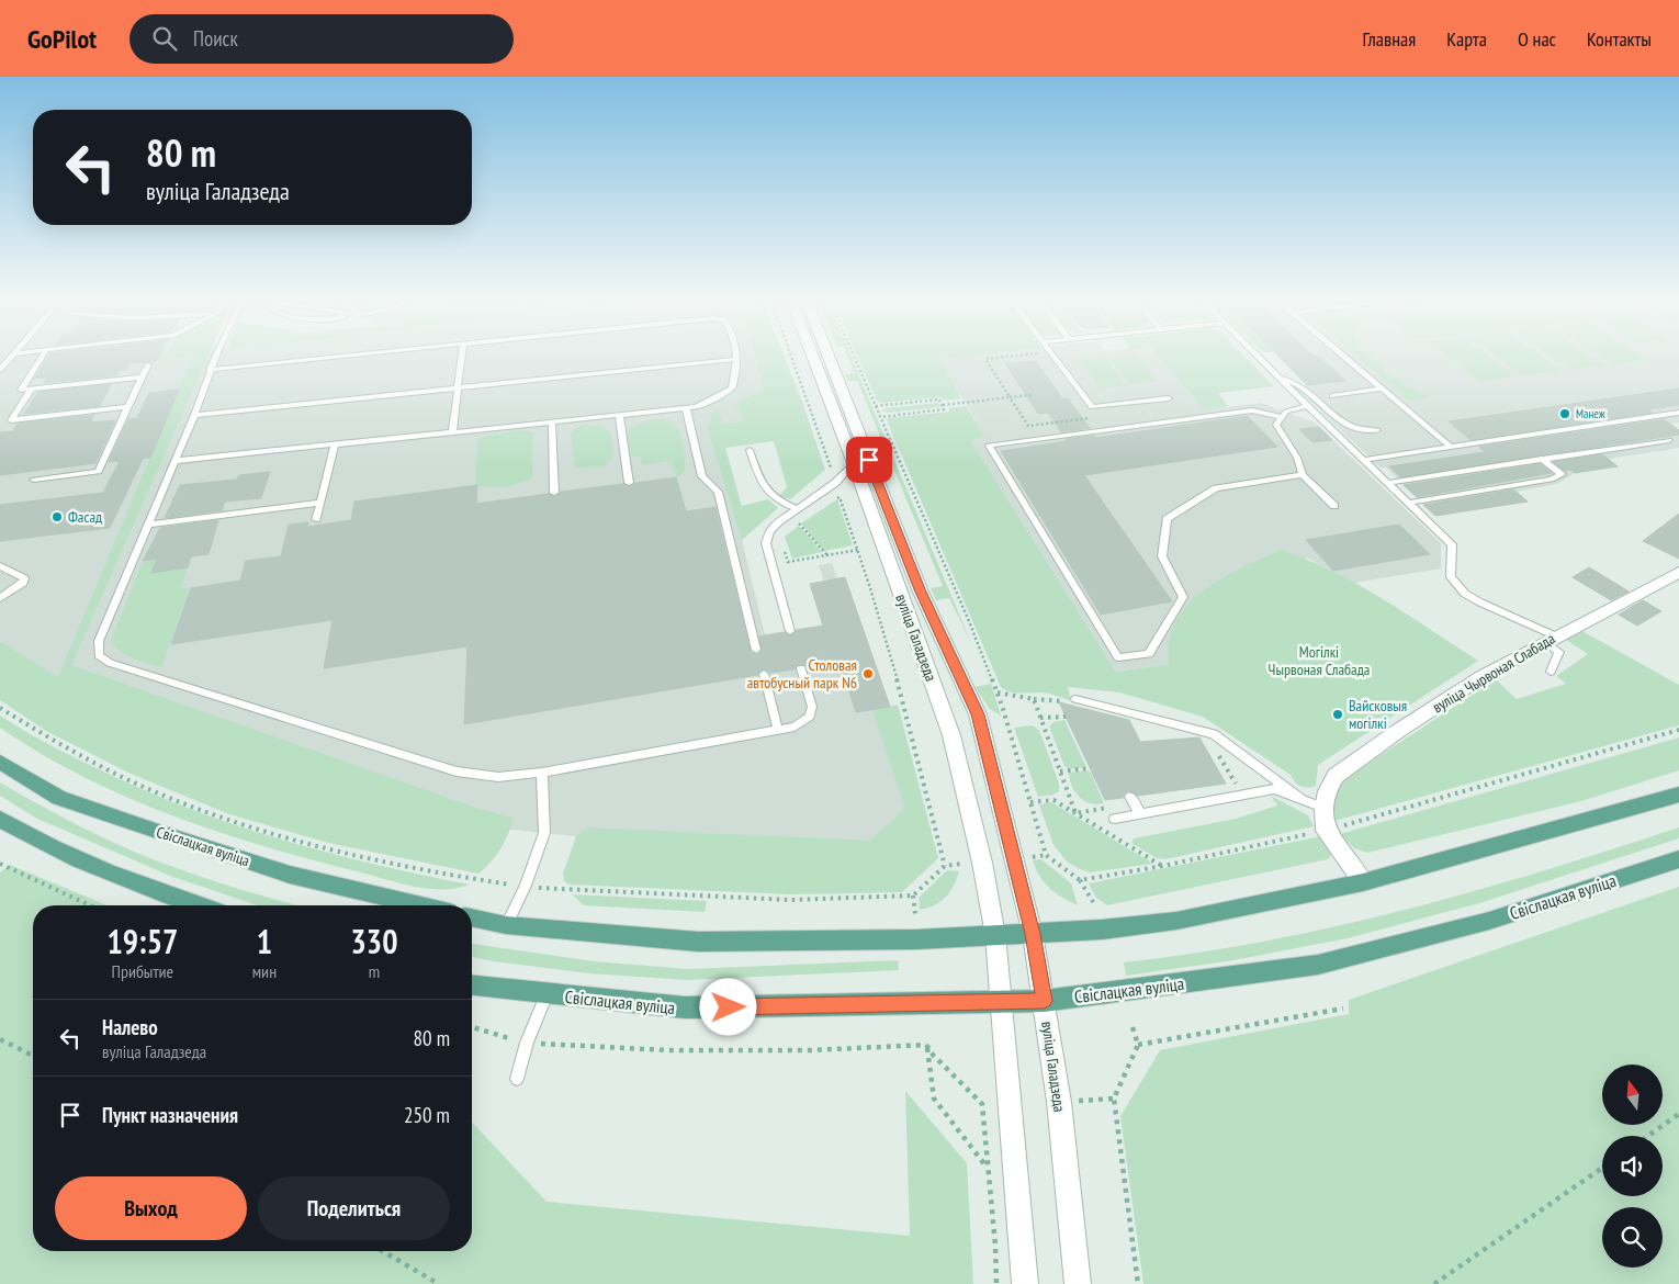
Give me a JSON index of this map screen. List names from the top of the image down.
{
  "streets": {
    "main road": ["вуліца Галадзеда", "вуліца Чырвоная Слабада", "Свіслацкая вуліца"]
  },
  "crossings": [
    ["вуліца Галадзеда", "Свіслацкая вуліца"]
  ],
  "parks": ["Могілкі Чырвоная Слабада"],
  "places": [
    "Манеж",
    "Фасад",
    "Столовая автобусный парк N6",
    "Вайсковыя могілкі"
  ],
  "north": "top",
  "page": {
    "header": "GoPilot",
    "search": "Поиск",
    "nav": [
      "Главная",
      "Карта",
      "О нас",
      "Контакты"
    ],
    "turn": ["80 m", "вуліца Галадзеда"],
    "eta": [
      "19:57",
      "Прибытие",
      "1",
      "мин",
      "330",
      "m"
    ],
    "list": [
      {
        "name": "Налево",
        "note": "вуліца Галадзеда",
        "value": "80 m"
      },
      {
        "name": "Пункт назначения",
        "value": "250 m"
      }
    ],
    "buttons": ["Выход", "Поделиться"]
  }
}
